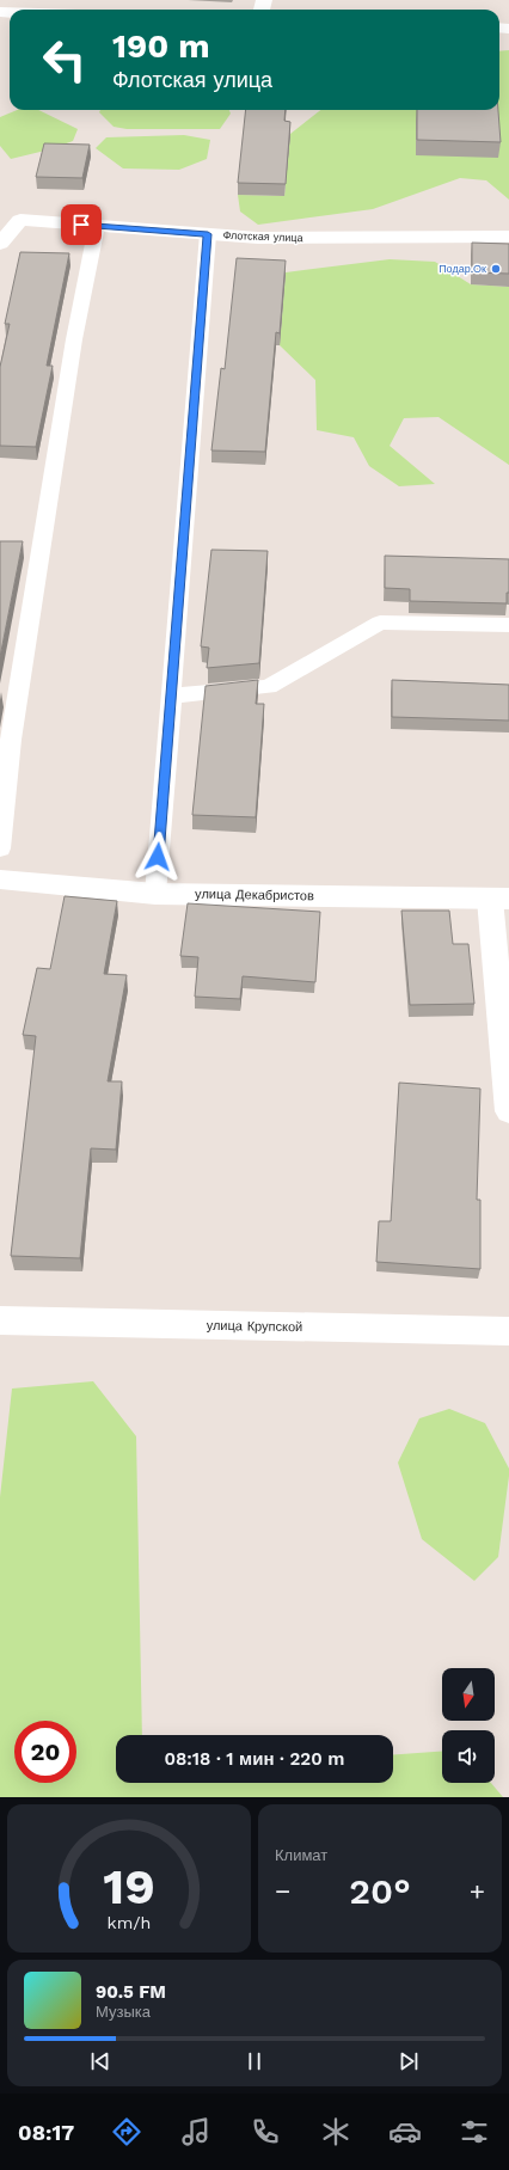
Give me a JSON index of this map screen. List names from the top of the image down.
{
  "streets": {
    "street": ["Флотская улица", "улица Декабристов", "улица Крупской"]
  },
  "places": ["Подар.Ок"],
  "north": "bottom",
  "page": {
    "turn": ["190 m", "Флотская улица"],
    "limit": "20",
    "trip": "08:18 · 1 мин · 220 m",
    "tile": "Климат",
    "heat": ["−", "20°", "+"],
    "song": ["90.5 FM", "Музыка"],
    "tabs": "08:17",
    "gauge": ["19", "km/h"]
  }
}
